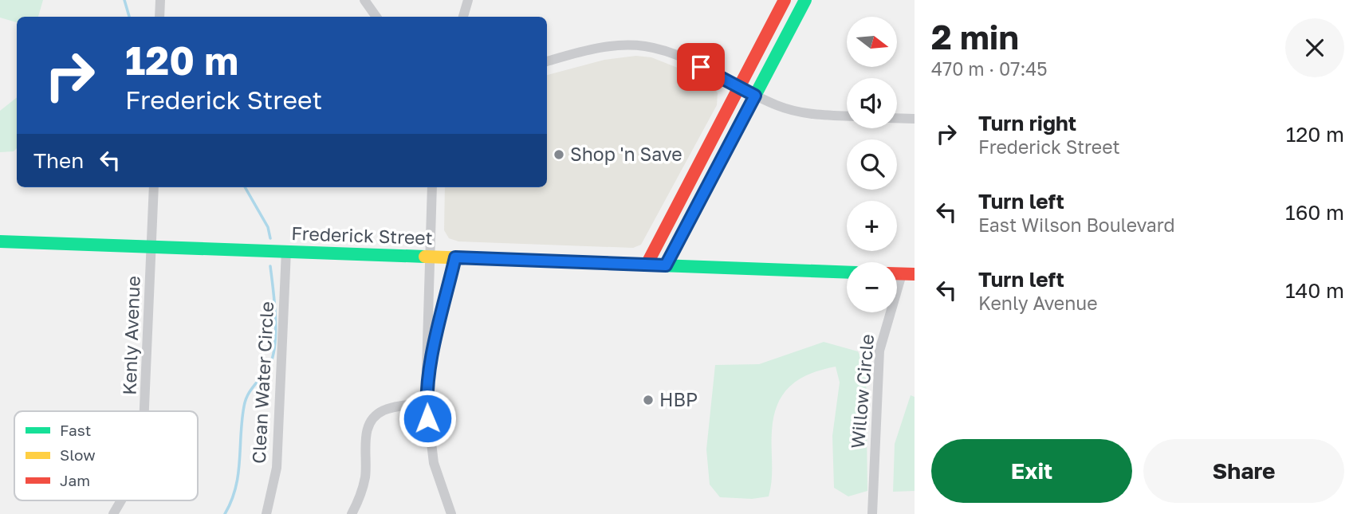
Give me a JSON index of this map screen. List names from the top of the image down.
{
  "streets": {
    "main road": ["Frederick Street"],
    "street": ["Kenly Avenue", "Clean Water Circle", "Willow Circle"]
  },
  "crossings": [
    ["Frederick Street", "Kenly Avenue"],
    ["Frederick Street", "Clean Water Circle"]
  ],
  "places": ["Shop 'n Save", "HBP"],
  "legend": ["Fast", "Slow", "Jam"],
  "north": "right",
  "page": {
    "heading": ["2 min", "470 m · 07:45"],
    "map_buttons": ["+", "−"],
    "turn": ["120 m", "Frederick Street"],
    "list": [
      {
        "name": "Turn right",
        "note": "Frederick Street",
        "value": "120 m"
      },
      {
        "name": "Turn left",
        "note": "East Wilson Boulevard",
        "value": "160 m"
      },
      {
        "name": "Turn left",
        "note": "Kenly Avenue",
        "value": "140 m"
      }
    ],
    "then": "Then",
    "buttons": ["Exit", "Share"]
  }
}
